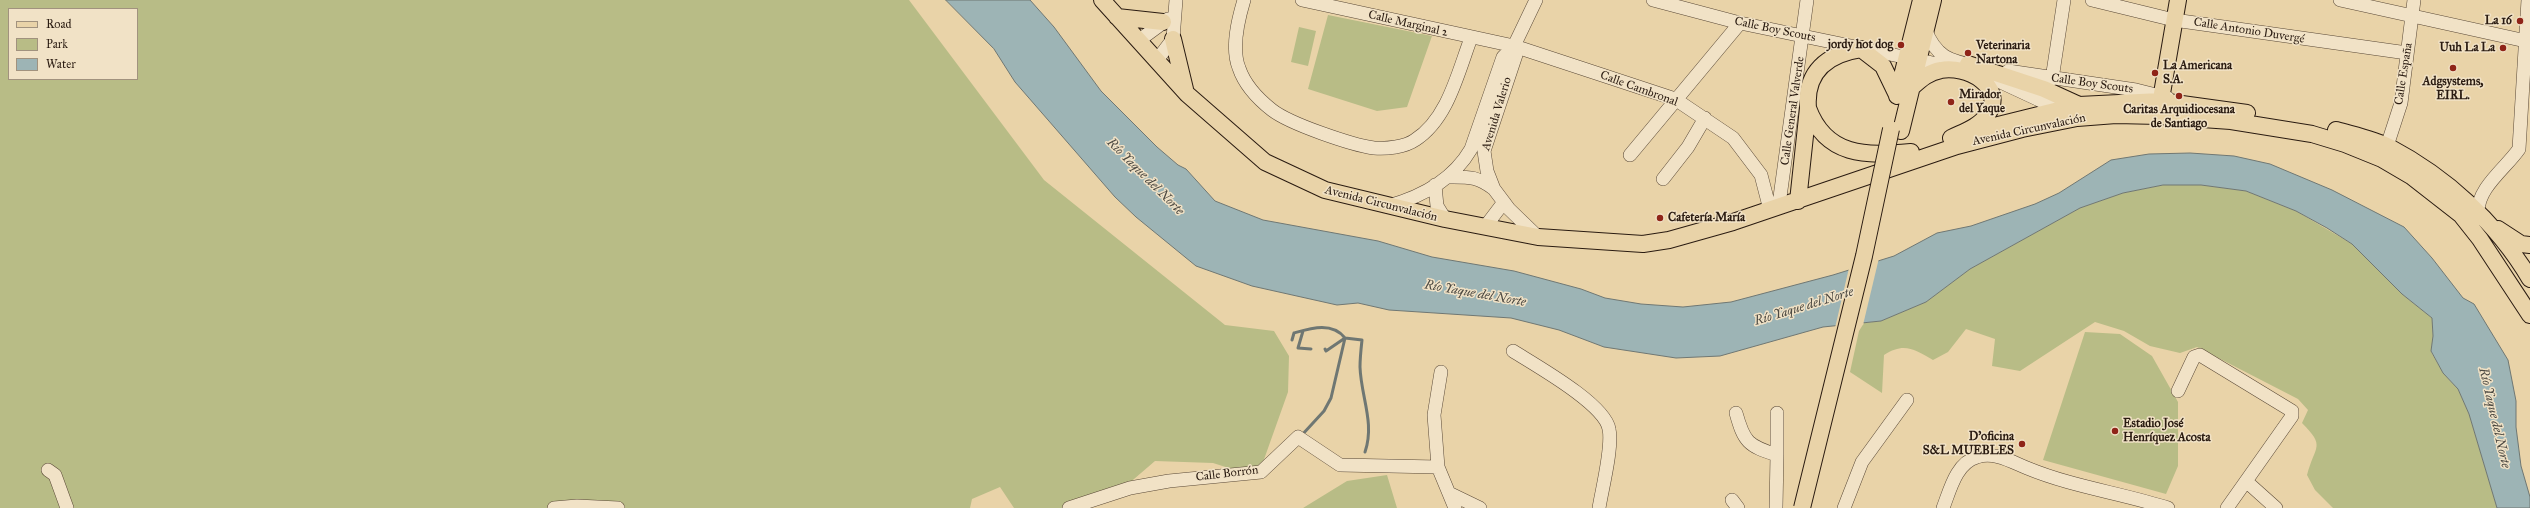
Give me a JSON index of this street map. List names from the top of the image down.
{
  "streets": {
    "main road": ["Avenida Circunvalación"],
    "street": [
      "Calle Marginal 2",
      "Calle Boy Scouts",
      "Calle Antonio Duvergé",
      "Calle España",
      "Calle Cambronal",
      "Calle General Valverde",
      "Avenida Valerio",
      "Calle Borrón"
    ]
  },
  "crossings": [
    ["Calle Marginal 2", "Calle Cambronal"],
    ["Calle Marginal 2", "Avenida Valerio"],
    ["Calle Boy Scouts", "Calle General Valverde"],
    ["Calle Boy Scouts", "Avenida Circunvalación"],
    ["Calle Antonio Duvergé", "Calle España"],
    ["Calle España", "Avenida Circunvalación"],
    ["Calle Cambronal", "Calle General Valverde"],
    ["Calle Cambronal", "Avenida Valerio"],
    ["Calle Cambronal", "Avenida Circunvalación"],
    ["Calle General Valverde", "Avenida Circunvalación"],
    ["Avenida Valerio", "Avenida Circunvalación"]
  ],
  "water": ["Río Yaque del Norte"],
  "places": [
    "La 16",
    "jordy hot dog",
    "Uuh La La",
    "Veterinaria Nartona",
    "Adgsystems, EIRL.",
    "La Americana S.A.",
    "Caritas Arquidiocesana de Santiago",
    "Mirador del Yaque",
    "Cafetería María",
    "Estadio José Henríquez Acosta",
    "D'oficina S&L MUEBLES"
  ],
  "legend": ["Road", "Park", "Water"]
}
